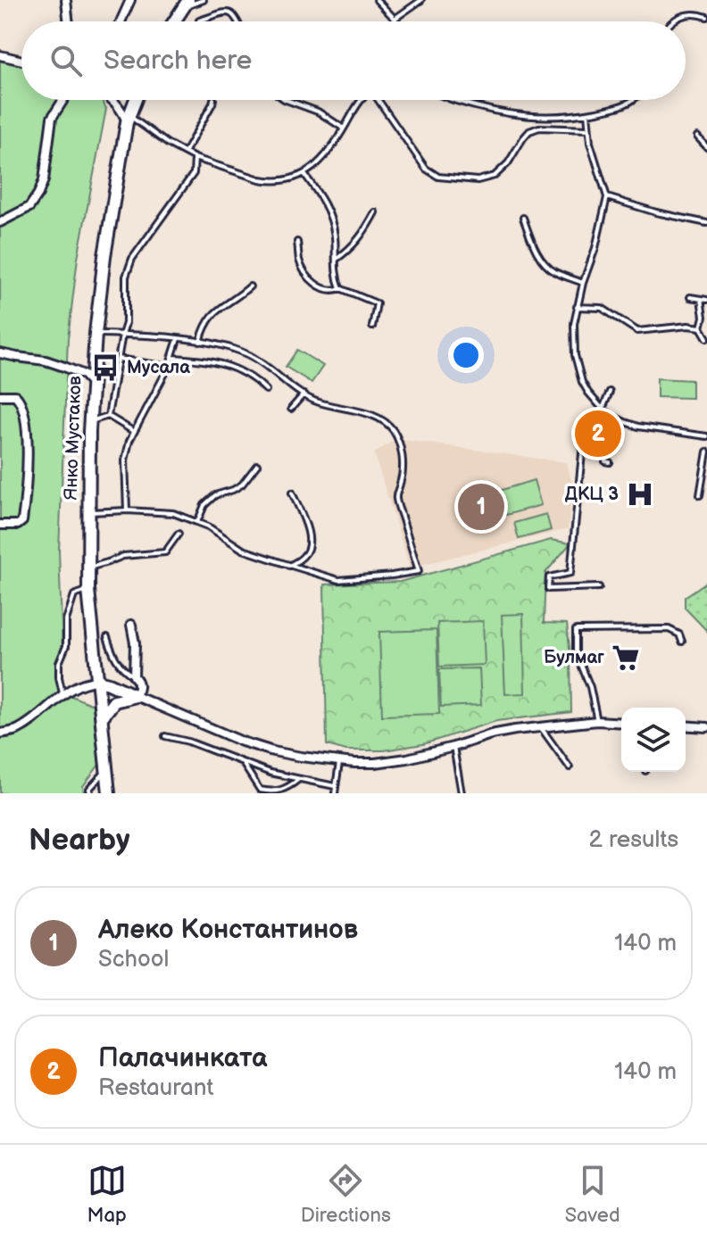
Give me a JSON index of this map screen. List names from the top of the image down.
{
  "streets": {
    "street": ["Янко Мустаков"]
  },
  "places": {
    "bus stop": ["Мусала"],
    "hospital": ["ДКЦ 3"],
    "supermarket": ["Булмаг"]
  },
  "page": {
    "search": "Search here",
    "pins": ["2", "1"],
    "heading": ["Nearby", "2 results"],
    "list": [
      {
        "mark": "1",
        "name": "Алеко Константинов",
        "note": "School",
        "value": "140 m"
      },
      {
        "mark": "2",
        "name": "Палачинката",
        "note": "Restaurant",
        "value": "140 m"
      }
    ],
    "nav": ["Map", "Directions", "Saved"]
  }
}
